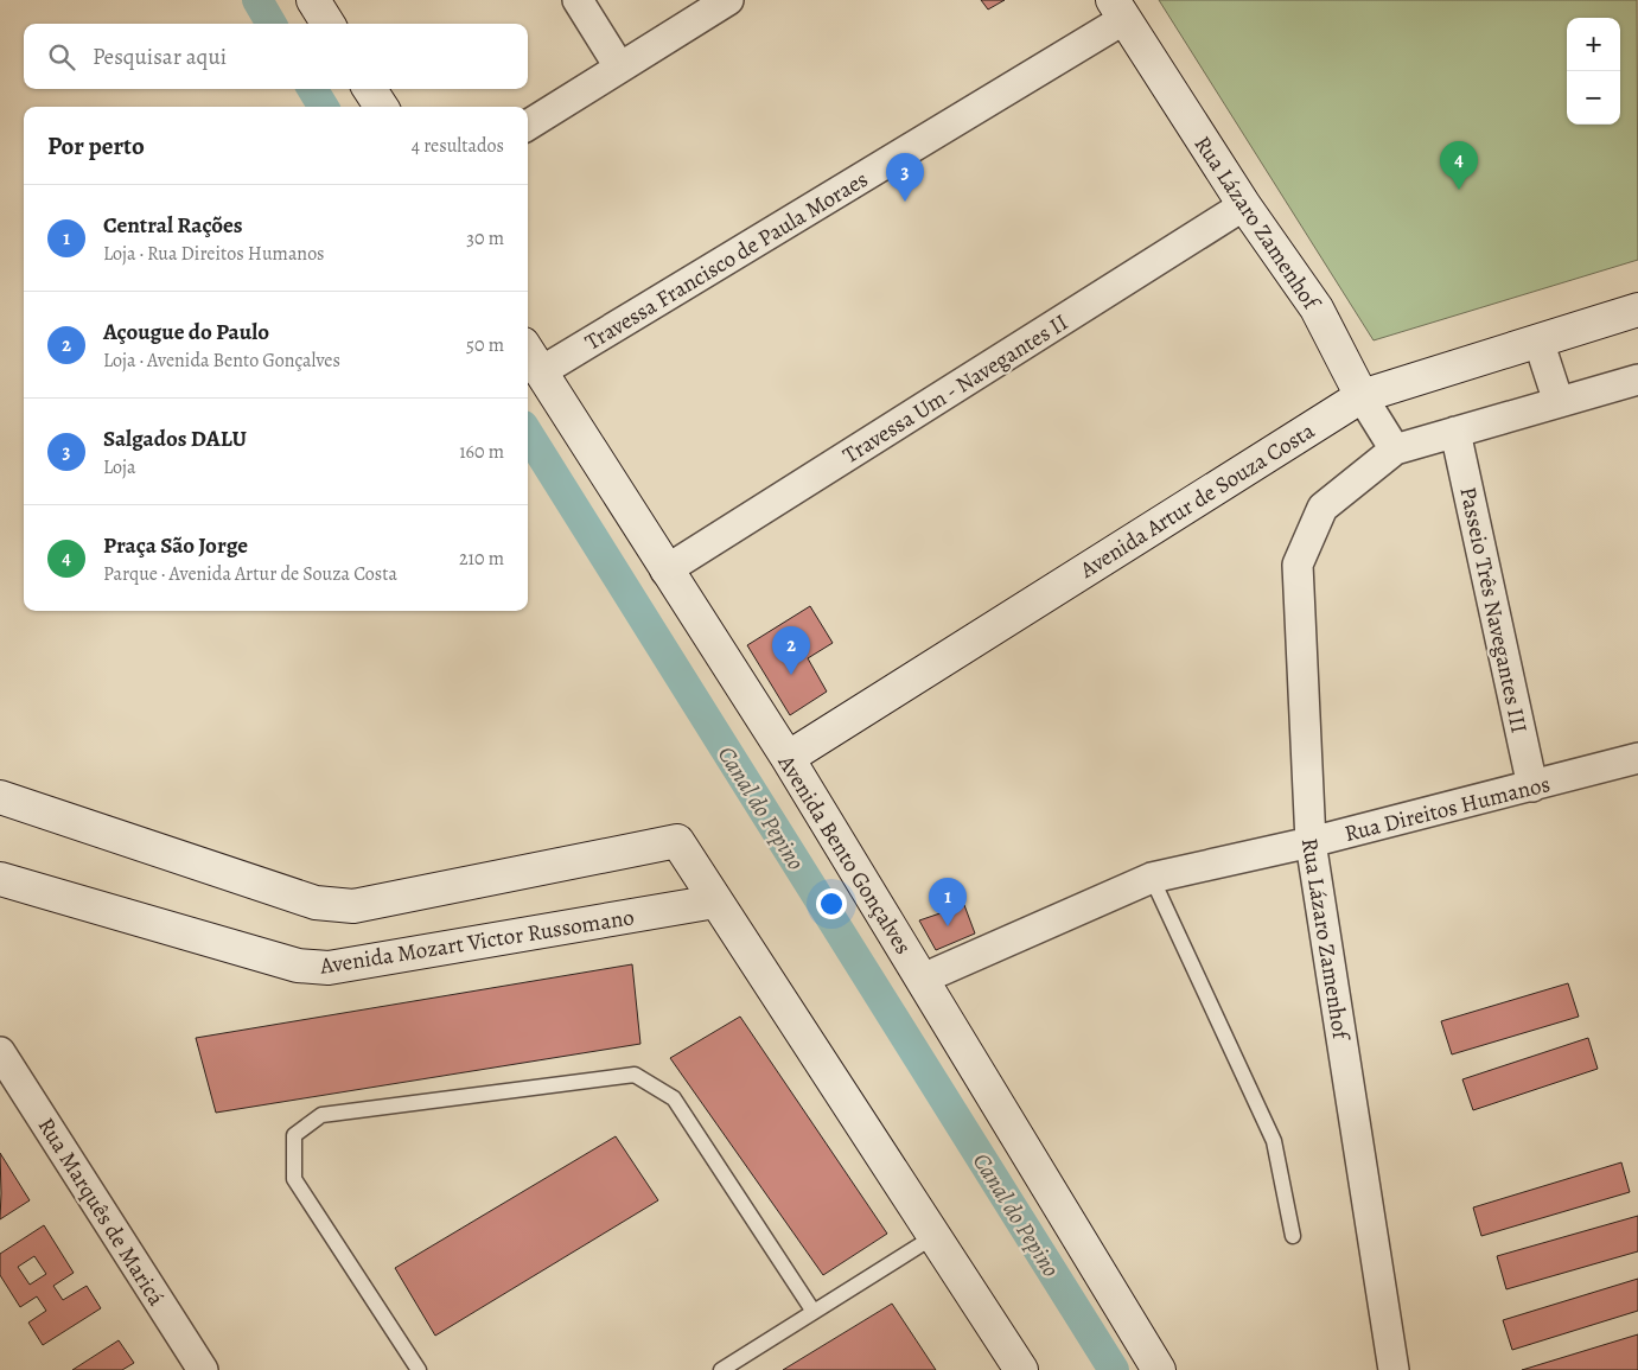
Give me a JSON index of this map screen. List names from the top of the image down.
{
  "streets": {
    "street": [
      "Rua Lázaro Zamenhof",
      "Travessa Francisco de Paula Moraes",
      "Travessa Um - Navegantes II",
      "Avenida Artur de Souza Costa",
      "Passeio Três Navegantes III",
      "Rua Direitos Humanos",
      "Avenida Bento Gonçalves",
      "Avenida Mozart Victor Russomano",
      "Rua Marquês de Maricá"
    ]
  },
  "crossings": [
    ["Rua Lázaro Zamenhof", "Travessa Francisco de Paula Moraes"],
    ["Rua Lázaro Zamenhof", "Travessa Um - Navegantes II"],
    ["Rua Lázaro Zamenhof", "Avenida Artur de Souza Costa"],
    ["Rua Lázaro Zamenhof", "Rua Direitos Humanos"],
    ["Travessa Francisco de Paula Moraes", "Avenida Bento Gonçalves"],
    ["Travessa Um - Navegantes II", "Avenida Bento Gonçalves"],
    ["Avenida Artur de Souza Costa", "Avenida Bento Gonçalves"],
    ["Passeio Três Navegantes III", "Rua Direitos Humanos"],
    ["Rua Direitos Humanos", "Avenida Bento Gonçalves"]
  ],
  "water": ["Canal do Pepino"],
  "page": {
    "map_buttons": ["+", "−"],
    "search": "Pesquisar aqui",
    "heading": ["Por perto", "4 resultados"],
    "pins": [
      "4",
      "3",
      "2",
      "1"
    ],
    "list": [
      {
        "mark": "1",
        "name": "Central Rações",
        "note": "Loja · Rua Direitos Humanos",
        "value": "30 m"
      },
      {
        "mark": "2",
        "name": "Açougue do Paulo",
        "note": "Loja · Avenida Bento Gonçalves",
        "value": "50 m"
      },
      {
        "mark": "3",
        "name": "Salgados DALU",
        "note": "Loja",
        "value": "160 m"
      },
      {
        "mark": "4",
        "name": "Praça São Jorge",
        "note": "Parque · Avenida Artur de Souza Costa",
        "value": "210 m"
      }
    ]
  }
}
